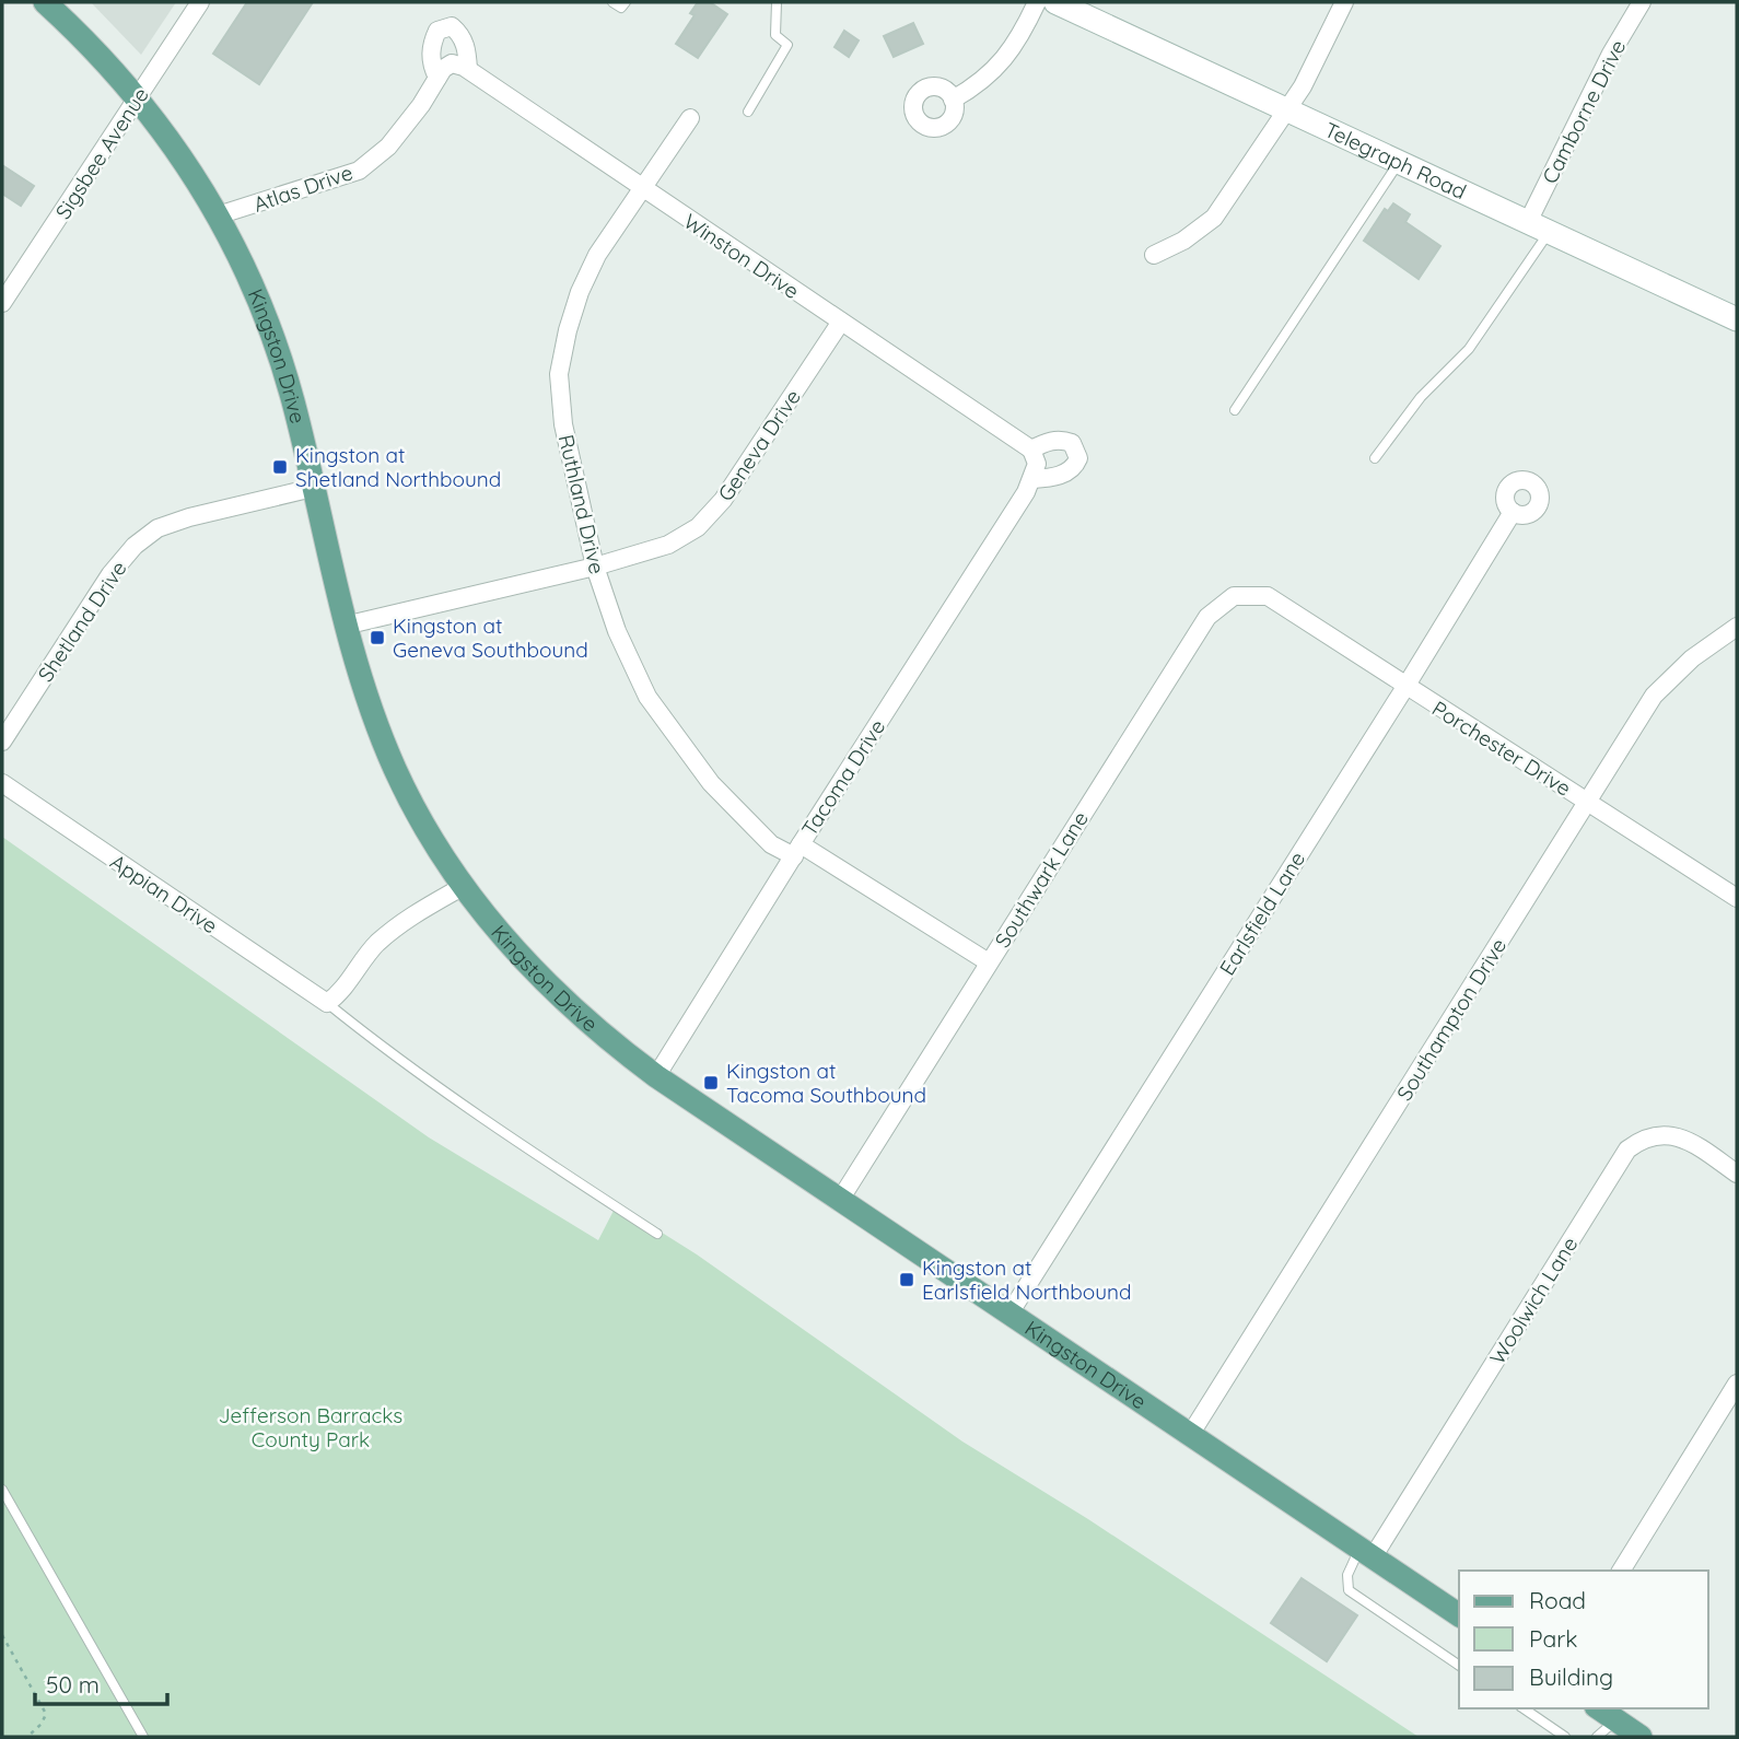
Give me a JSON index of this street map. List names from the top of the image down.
{
  "streets": {
    "main road": ["Telegraph Road", "Kingston Drive"],
    "street": [
      "Camborne Drive",
      "Sigsbee Avenue",
      "Atlas Drive",
      "Winston Drive",
      "Geneva Drive",
      "Ruthland Drive",
      "Shetland Drive",
      "Porchester Drive",
      "Tacoma Drive",
      "Southwark Lane",
      "Appian Drive",
      "Earlsfield Lane",
      "Southampton Drive",
      "Woolwich Lane"
    ]
  },
  "crossings": [
    ["Camborne Drive", "Telegraph Road"],
    ["Sigsbee Avenue", "Kingston Drive"],
    ["Atlas Drive", "Winston Drive"],
    ["Atlas Drive", "Kingston Drive"],
    ["Winston Drive", "Geneva Drive"],
    ["Winston Drive", "Ruthland Drive"],
    ["Kingston Drive", "Geneva Drive"],
    ["Kingston Drive", "Shetland Drive"],
    ["Kingston Drive", "Tacoma Drive"],
    ["Kingston Drive", "Southwark Lane"],
    ["Kingston Drive", "Earlsfield Lane"],
    ["Kingston Drive", "Southampton Drive"],
    ["Kingston Drive", "Woolwich Lane"],
    ["Geneva Drive", "Ruthland Drive"],
    ["Ruthland Drive", "Tacoma Drive"],
    ["Ruthland Drive", "Southwark Lane"],
    ["Porchester Drive", "Southwark Lane"],
    ["Porchester Drive", "Earlsfield Lane"],
    ["Porchester Drive", "Southampton Drive"]
  ],
  "parks": ["Jefferson Barracks County Park"],
  "places": {
    "transit": [
      "Kingston at Shetland Northbound",
      "Kingston at Geneva Southbound",
      "Kingston at Tacoma Southbound",
      "Kingston at Earlsfield Northbound"
    ]
  },
  "legend": ["Road", "Park", "Building"],
  "scale_bar": "50 m"
}
